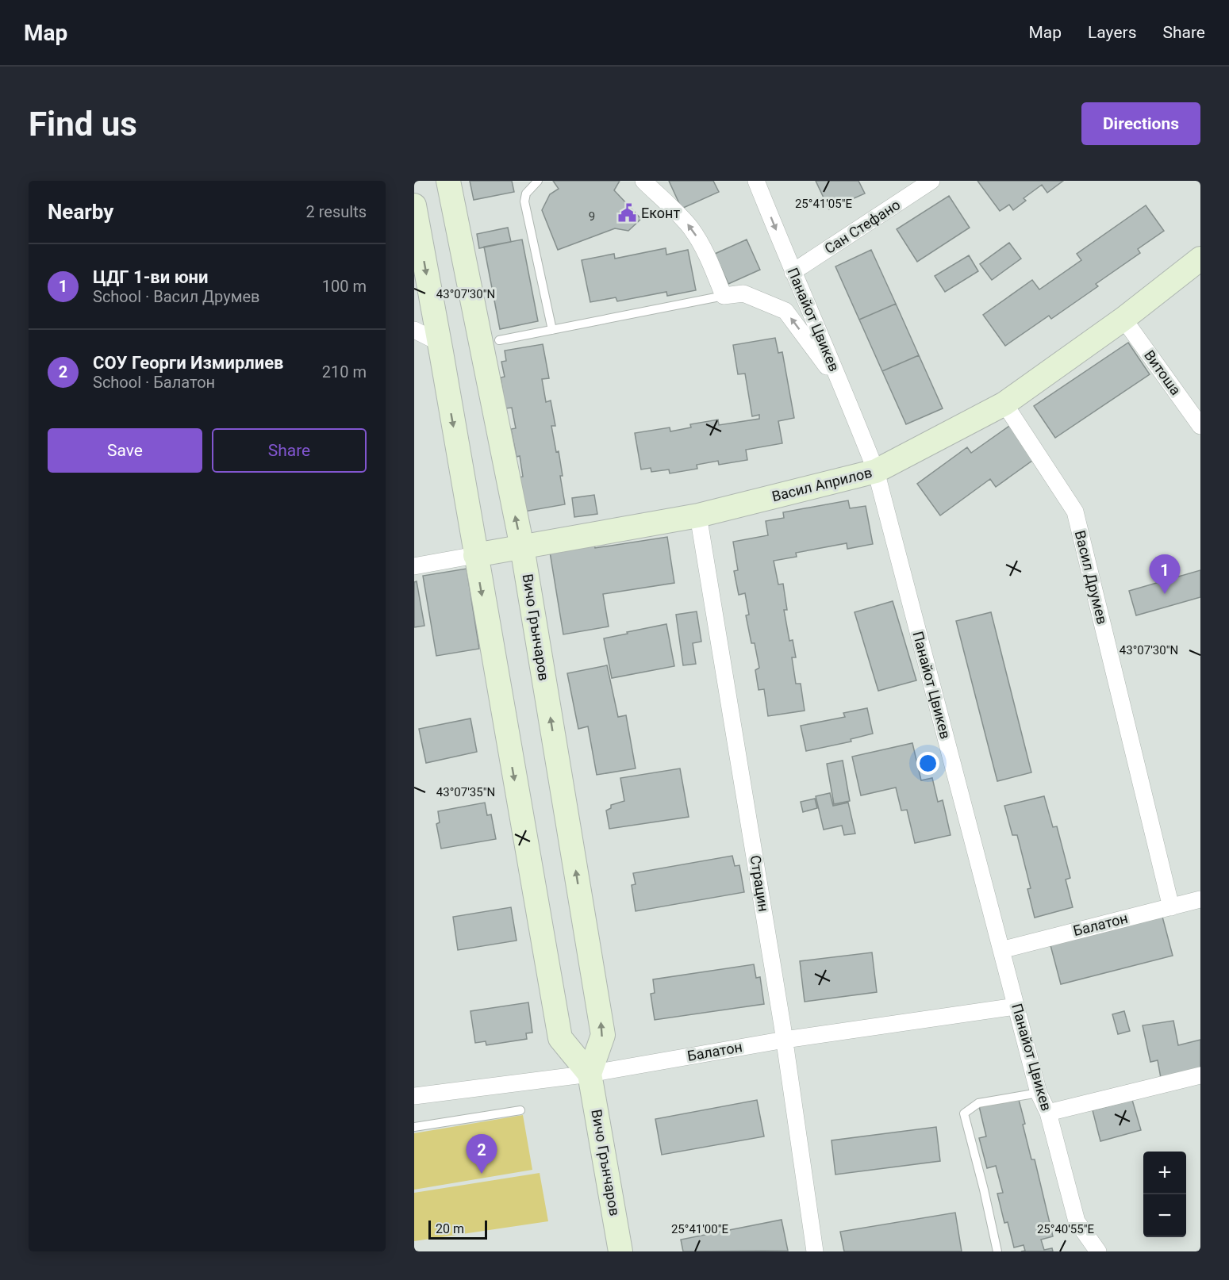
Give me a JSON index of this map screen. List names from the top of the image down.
{
  "streets": {
    "street": [
      "Сан Стефано",
      "Панайот Цвикев",
      "Витоша",
      "Васил Априлов",
      "Васил Друмев",
      "Вичо Грънчаров",
      "Страцин",
      "Балатон"
    ]
  },
  "crossings": [
    ["Сан Стефано", "Панайот Цвикев"],
    ["Панайот Цвикев", "Васил Априлов"],
    ["Панайот Цвикев", "Балатон"],
    ["Витоша", "Васил Априлов"],
    ["Васил Априлов", "Васил Друмев"],
    ["Васил Априлов", "Вичо Грънчаров"],
    ["Васил Априлов", "Страцин"],
    ["Васил Друмев", "Балатон"],
    ["Вичо Грънчаров", "Балатон"],
    ["Страцин", "Балатон"]
  ],
  "places": {
    "public building": ["Еконт"]
  },
  "house_numbers": ["9"],
  "scale_bar": "20 m",
  "page": {
    "header": "Map",
    "nav": ["Map", "Layers", "Share"],
    "buttons": [
      "Directions",
      ["Save", "Share"]
    ],
    "title": "Find us",
    "heading": ["Nearby", "2 results"],
    "list": [
      {
        "mark": "1",
        "name": "ЦДГ 1-ви юни",
        "note": "School · Васил Друмев",
        "value": "100 m"
      },
      {
        "mark": "2",
        "name": "СОУ Георги Измирлиев",
        "note": "School · Балатон",
        "value": "210 m"
      }
    ],
    "pins": ["1", "2"],
    "map_buttons": ["+", "−"],
    "scale": "20 m"
  },
  "coordinates": [
    "25°41'05\"E",
    "43°07'30\"N",
    "43°07'35\"N",
    "25°40'55\"E",
    "25°41'00\"E"
  ]
}
